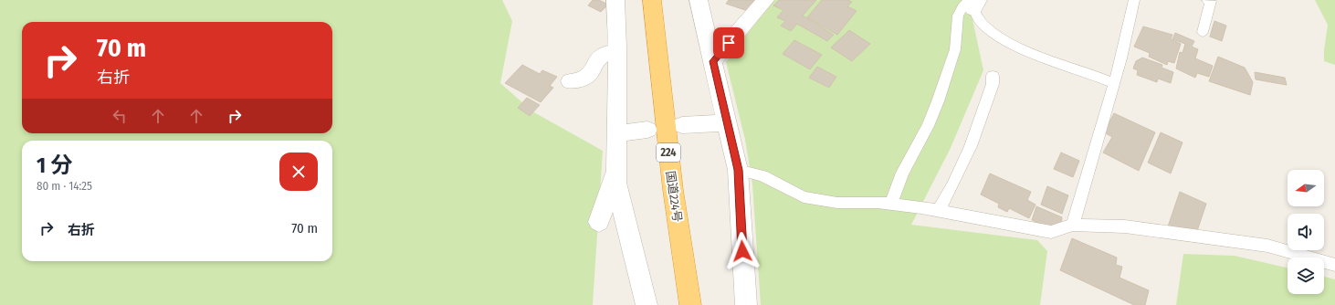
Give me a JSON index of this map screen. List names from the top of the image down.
{
  "streets": {
    "highway": ["224", "国道224号"]
  },
  "north": "left",
  "page": {
    "turn": ["70 m", "右折"],
    "heading": ["1 分", "80 m · 14:25"],
    "list": [
      {
        "name": "右折",
        "value": "70 m"
      }
    ]
  }
}
